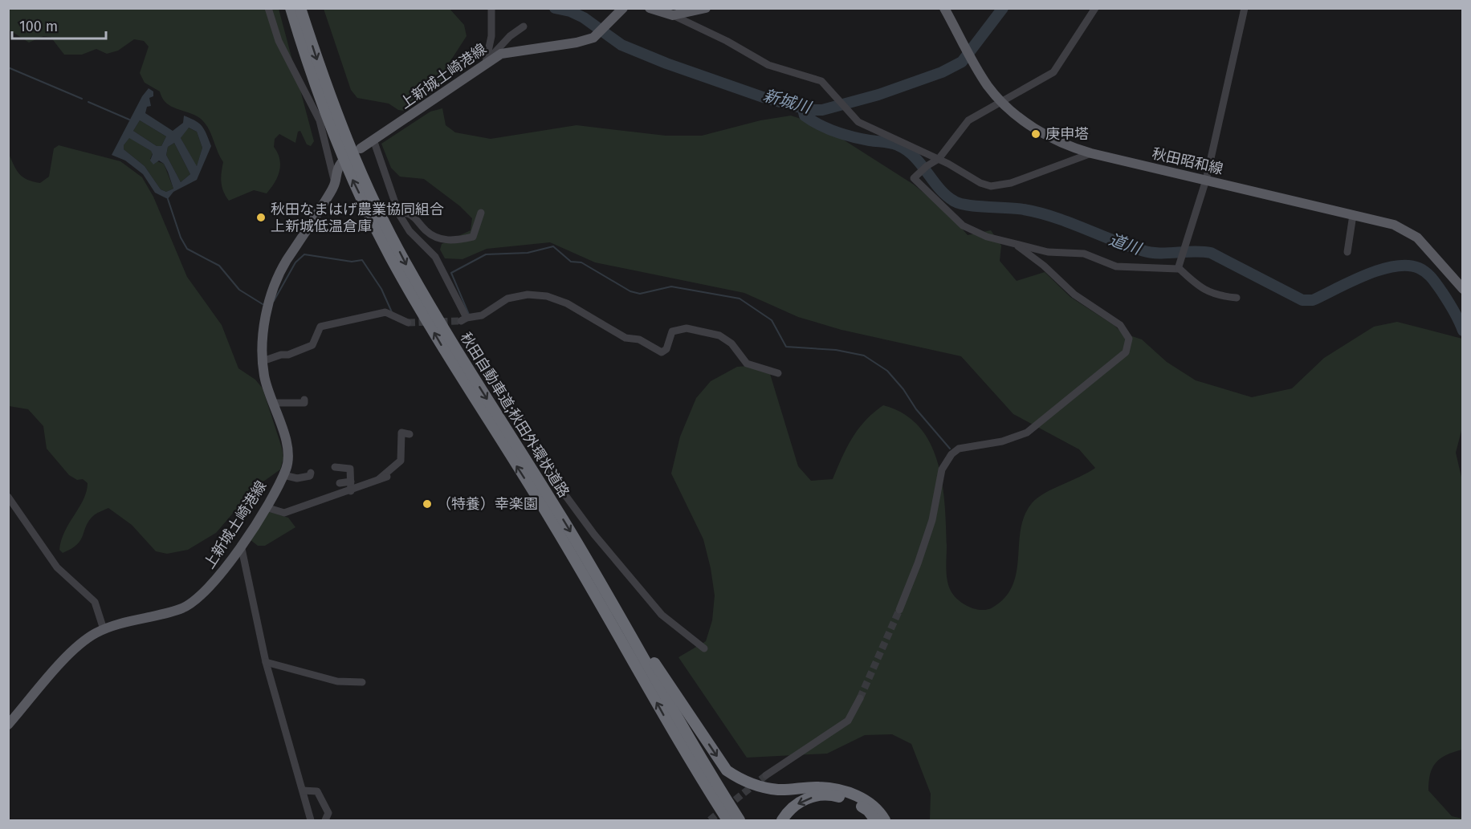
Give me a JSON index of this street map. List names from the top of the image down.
{
  "streets": {
    "highway": ["秋田自動車道;秋田外環状道路"],
    "main road": ["上新城土崎港線", "秋田昭和線"]
  },
  "water": ["新城川", "道川"],
  "places": ["庚申塔", "秋田なまはげ農業協同組合 上新城低温倉庫", "（特養）幸楽園"],
  "scale_bar": "100 m"
}
